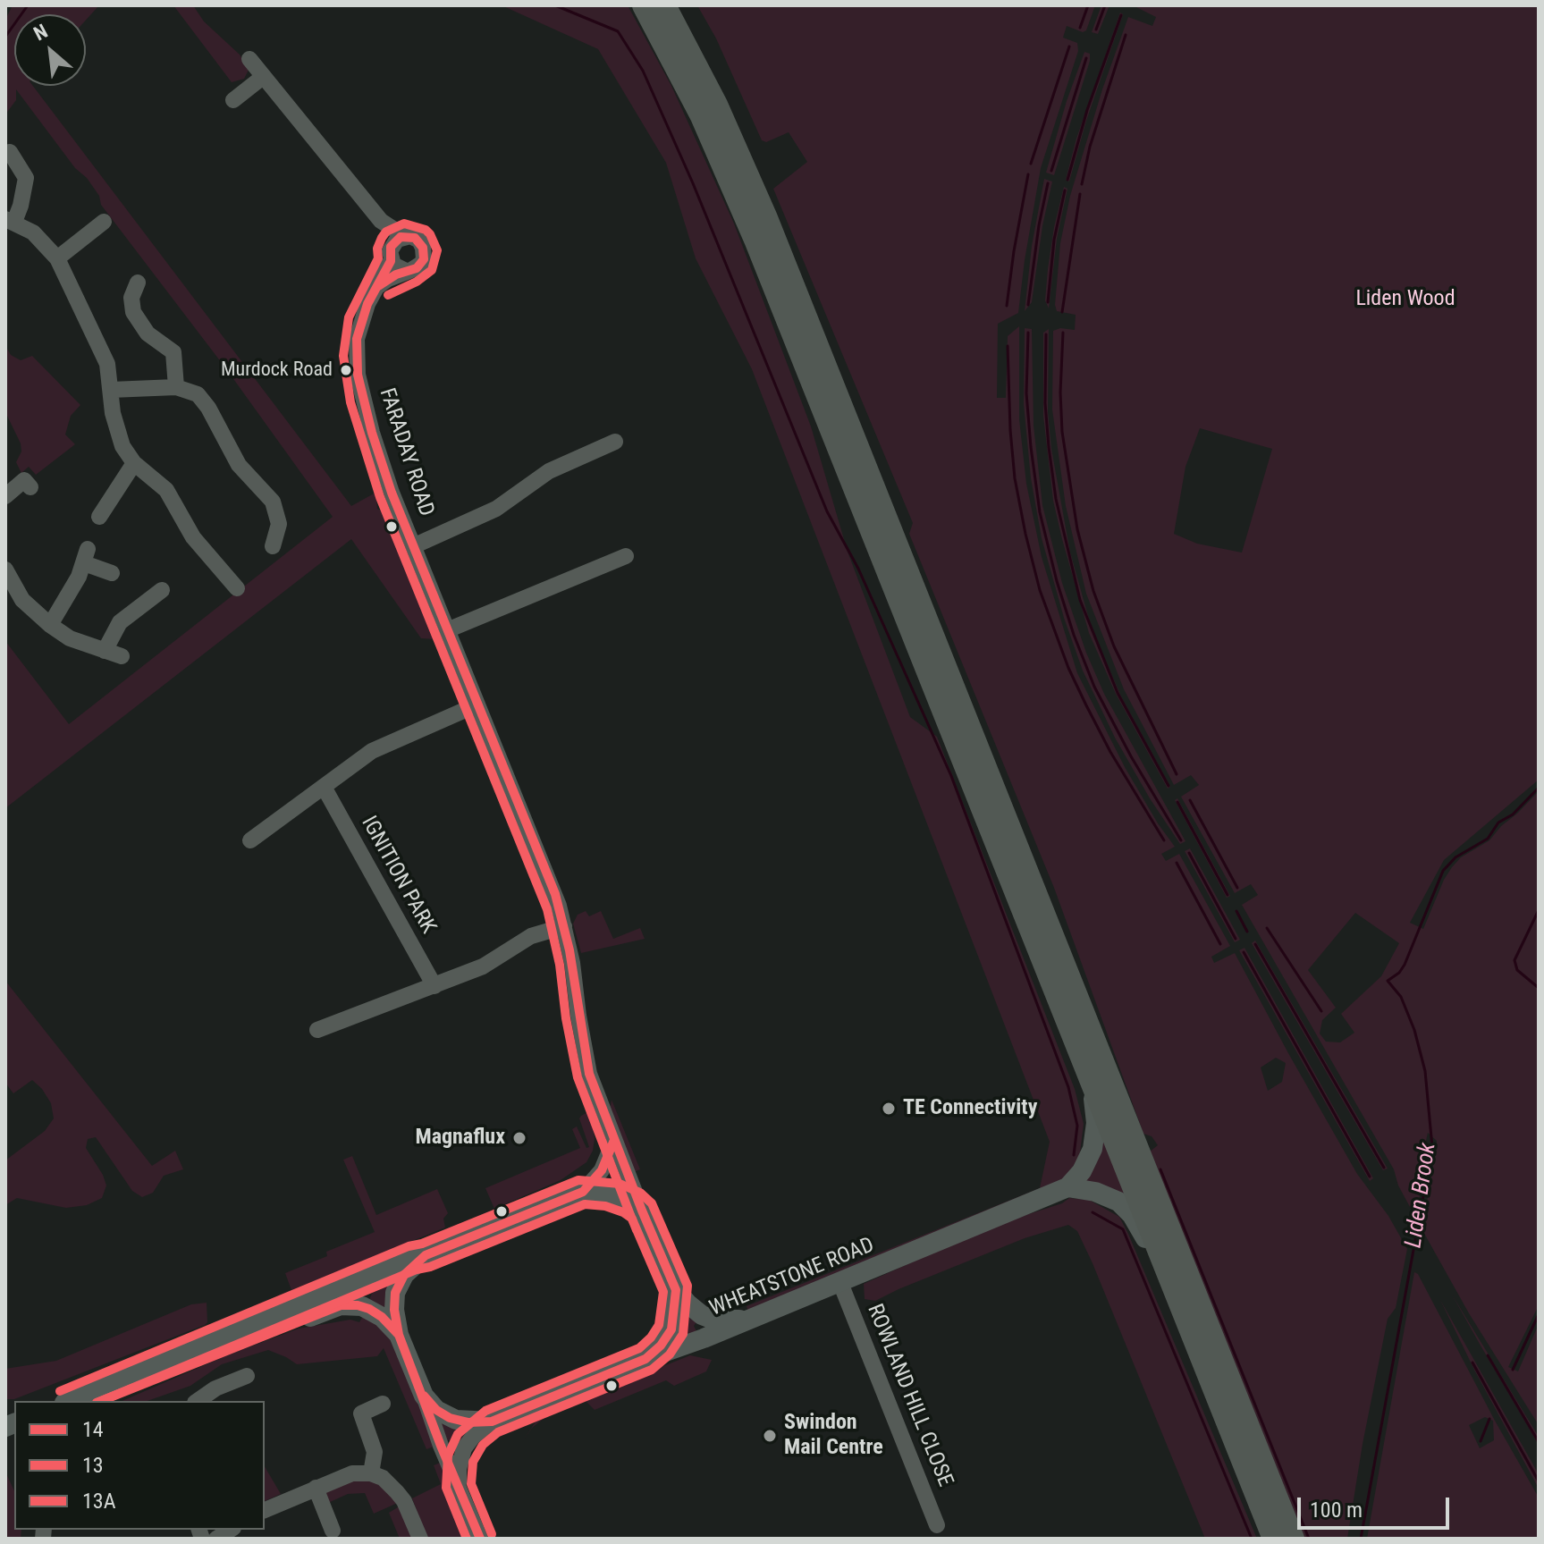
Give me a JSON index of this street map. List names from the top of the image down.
{
  "streets": {
    "main road": ["FARADAY ROAD", "WHEATSTONE ROAD"],
    "street": ["IGNITION PARK", "ROWLAND HILL CLOSE"]
  },
  "crossings": [
    ["FARADAY ROAD", "WHEATSTONE ROAD"],
    ["WHEATSTONE ROAD", "ROWLAND HILL CLOSE"]
  ],
  "water": ["Liden Brook"],
  "parks": ["Liden Wood"],
  "places": [
    "Murdock Road",
    "TE Connectivity",
    "Magnaflux",
    "Swindon Mail Centre"
  ],
  "lines": ["transit line 13", "transit line 14", "transit line 13A"],
  "legend": ["14", "13", "13A"],
  "scale_bar": "100 m",
  "north": "top left"
}
